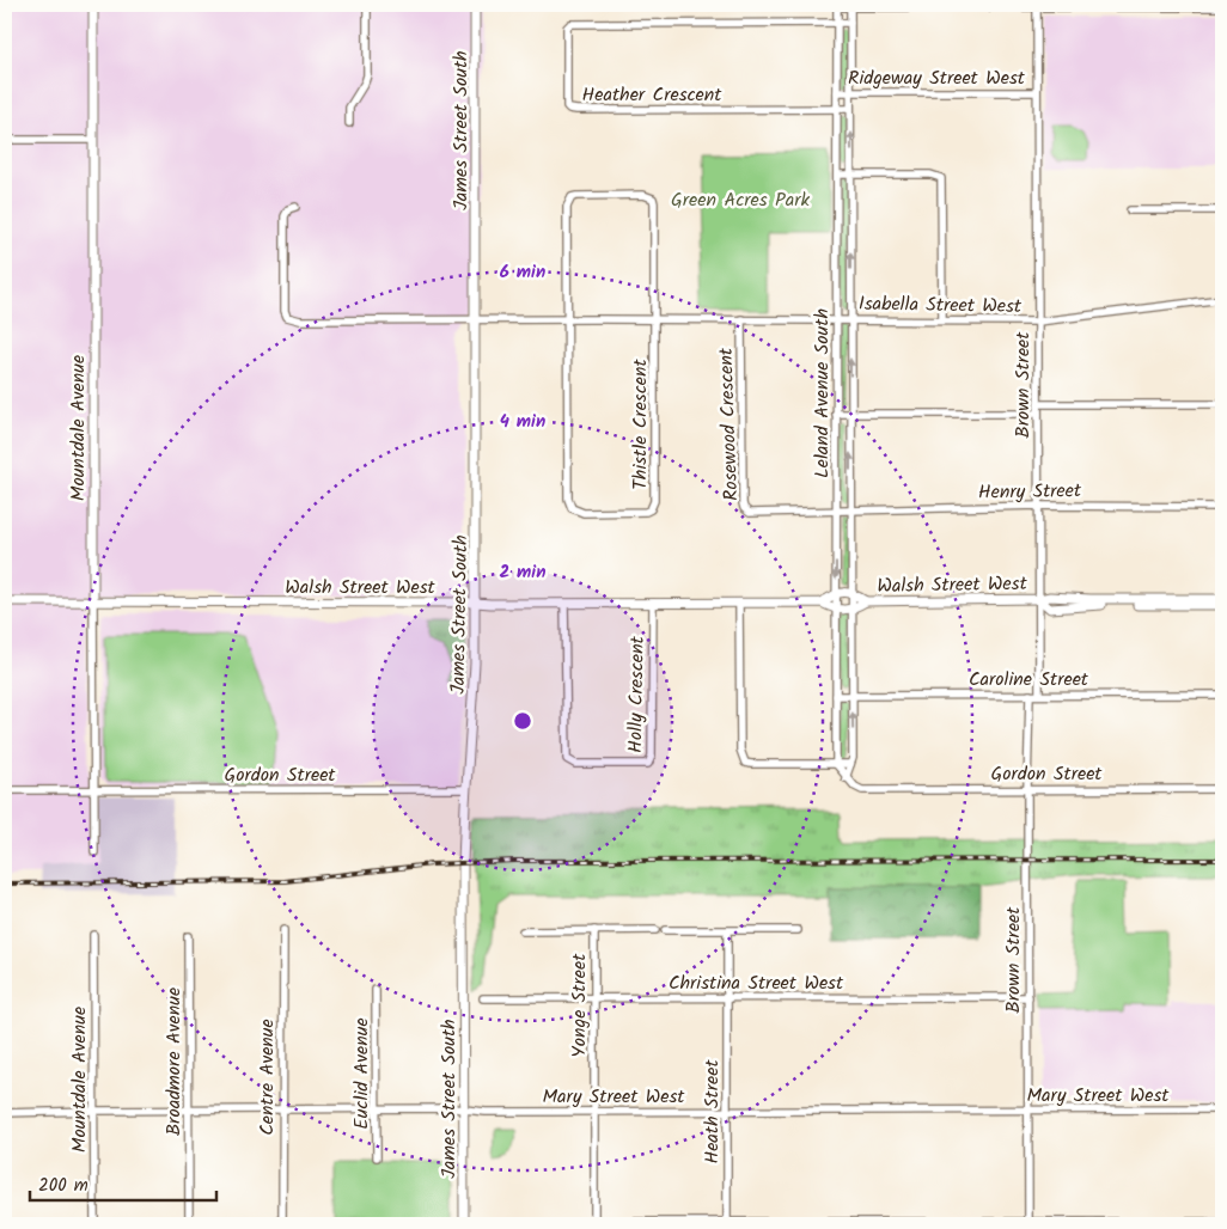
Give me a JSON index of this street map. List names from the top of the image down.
{
  "streets": {
    "street": [
      "Ridgeway Street West",
      "Heather Crescent",
      "James Street South",
      "Isabella Street West",
      "Brown Street",
      "Leland Avenue South",
      "Thistle Crescent",
      "Rosewood Crescent",
      "Mountdale Avenue",
      "Henry Street",
      "Walsh Street West",
      "Caroline Street",
      "Holly Crescent",
      "Gordon Street",
      "Christina Street West",
      "Yonge Street",
      "Broadmore Avenue",
      "Euclid Avenue",
      "Centre Avenue",
      "Mary Street West",
      "Heath Street"
    ]
  },
  "crossings": [
    ["Ridgeway Street West", "Brown Street"],
    ["Ridgeway Street West", "Leland Avenue South"],
    ["Heather Crescent", "Leland Avenue South"],
    ["James Street South", "Isabella Street West"],
    ["James Street South", "Walsh Street West"],
    ["James Street South", "Gordon Street"],
    ["James Street South", "Mary Street West"],
    ["Isabella Street West", "Brown Street"],
    ["Isabella Street West", "Leland Avenue South"],
    ["Isabella Street West", "Thistle Crescent"],
    ["Isabella Street West", "Rosewood Crescent"],
    ["Brown Street", "Henry Street"],
    ["Brown Street", "Walsh Street West"],
    ["Brown Street", "Caroline Street"],
    ["Brown Street", "Gordon Street"],
    ["Brown Street", "Christina Street West"],
    ["Brown Street", "Mary Street West"],
    ["Leland Avenue South", "Rosewood Crescent"],
    ["Leland Avenue South", "Henry Street"],
    ["Leland Avenue South", "Walsh Street West"],
    ["Leland Avenue South", "Caroline Street"],
    ["Leland Avenue South", "Gordon Street"],
    ["Rosewood Crescent", "Henry Street"],
    ["Mountdale Avenue", "Walsh Street West"],
    ["Mountdale Avenue", "Gordon Street"],
    ["Mountdale Avenue", "Mary Street West"],
    ["Walsh Street West", "Holly Crescent"],
    ["Christina Street West", "Yonge Street"],
    ["Christina Street West", "Heath Street"],
    ["Yonge Street", "Mary Street West"],
    ["Broadmore Avenue", "Mary Street West"],
    ["Euclid Avenue", "Mary Street West"],
    ["Centre Avenue", "Mary Street West"],
    ["Mary Street West", "Heath Street"]
  ],
  "parks": ["Green Acres Park"],
  "scale_bar": "200 m",
  "rings": ["6 min", "4 min", "2 min"]
}
